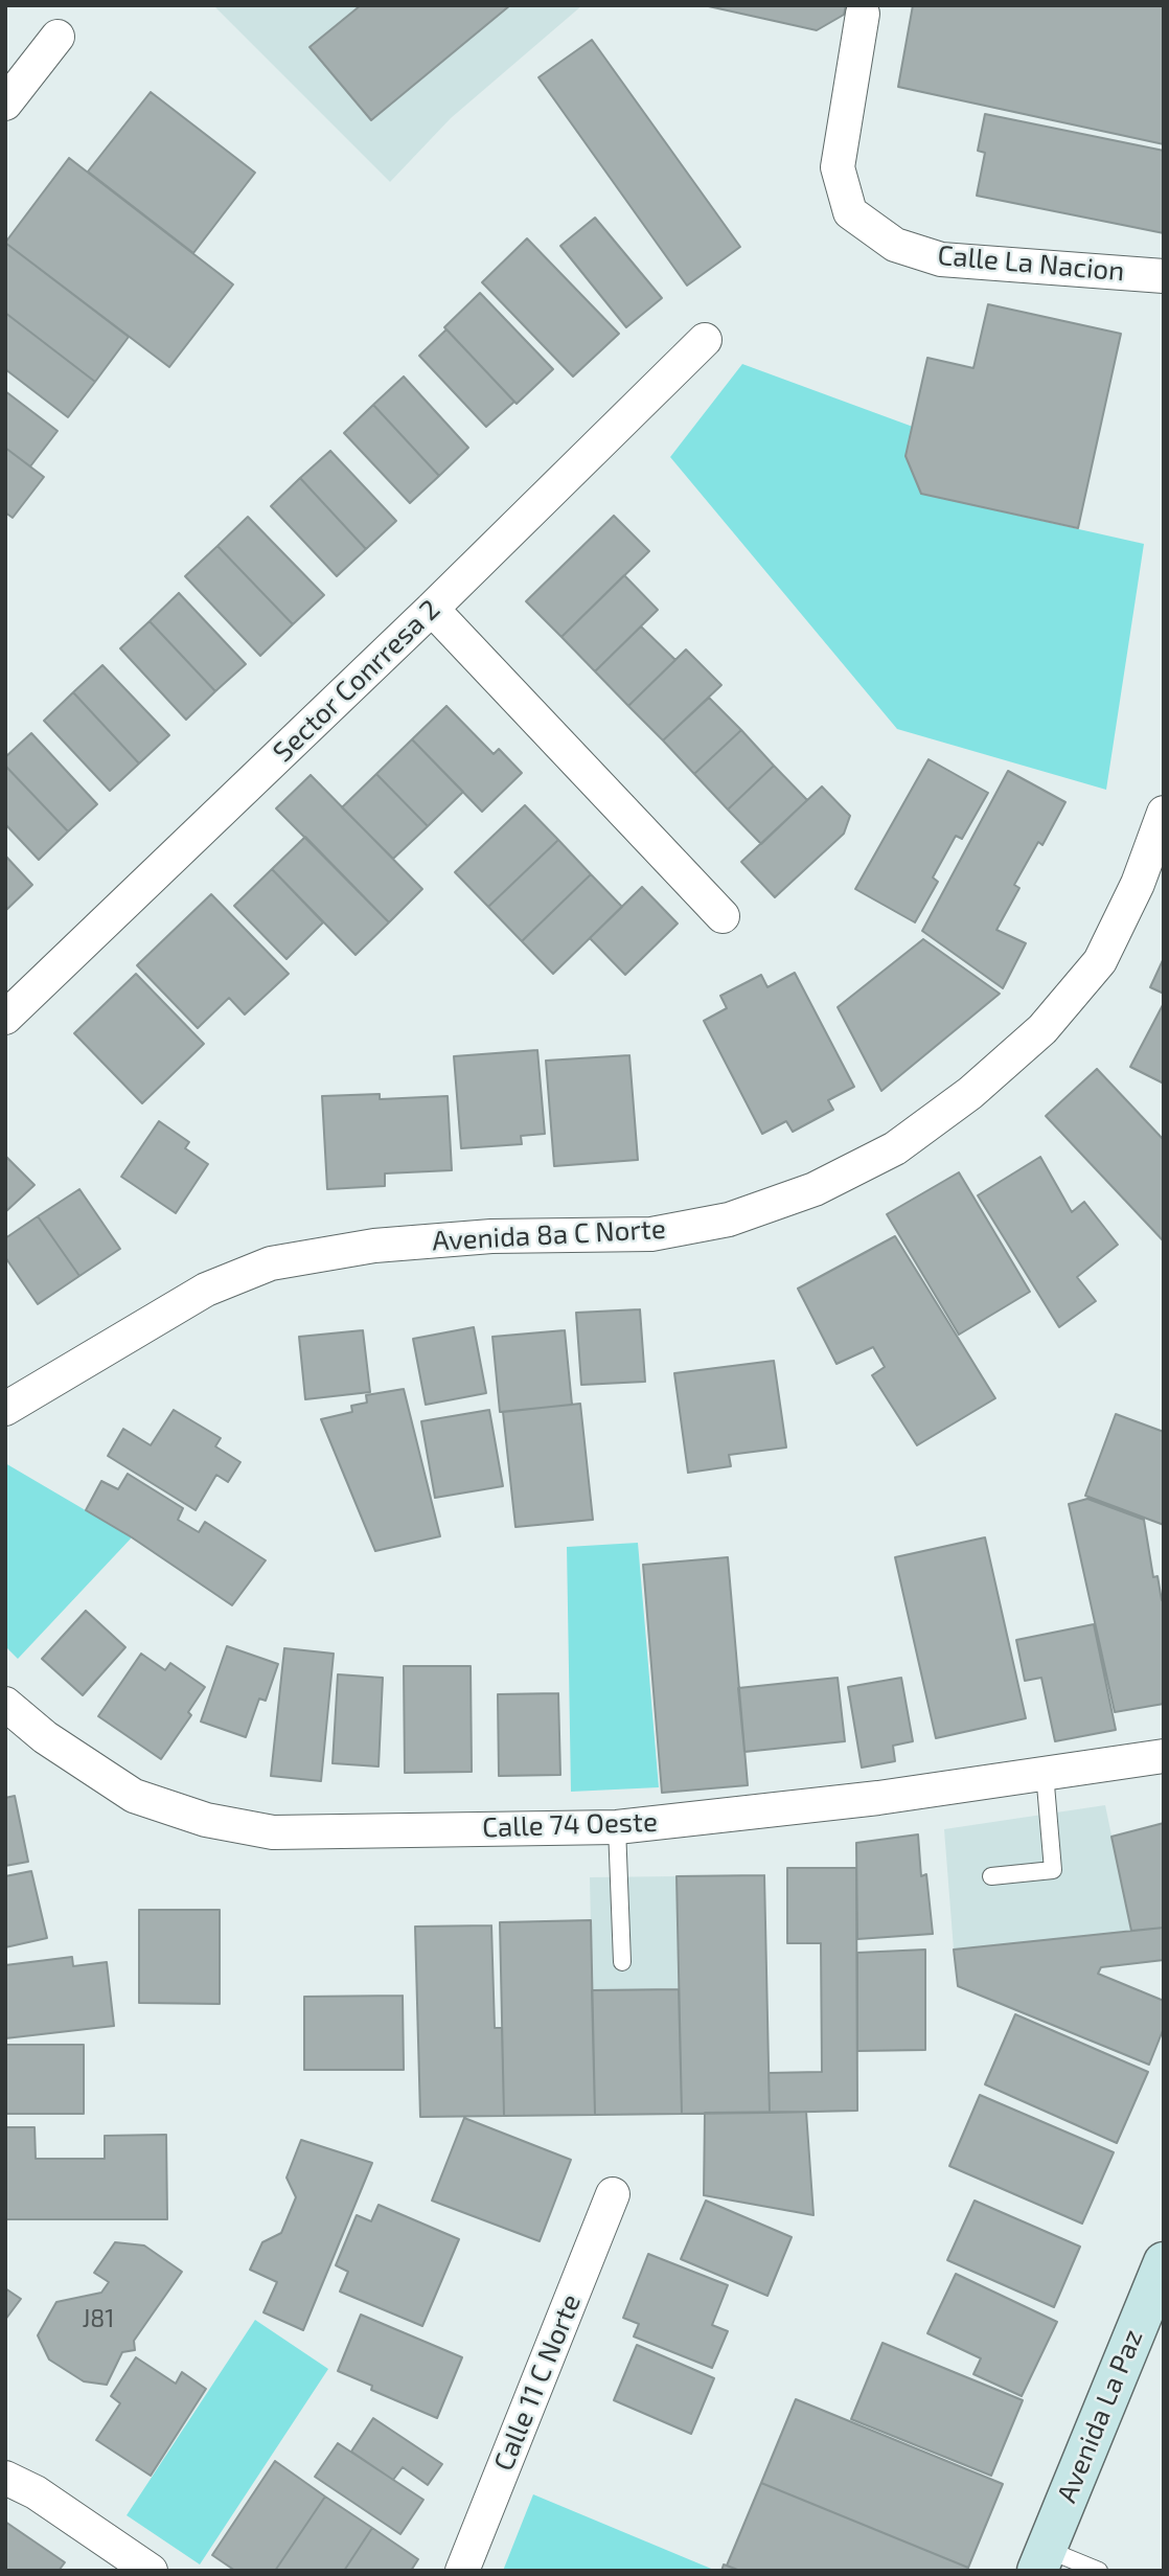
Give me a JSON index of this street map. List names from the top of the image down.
{
  "streets": {
    "main road": ["Avenida La Paz"],
    "street": [
      "Calle La Nacion",
      "Sector Conrresa 2",
      "Avenida 8a C Norte",
      "Calle 74 Oeste",
      "Calle 11 C Norte"
    ]
  },
  "house_numbers": ["J81"]
}
